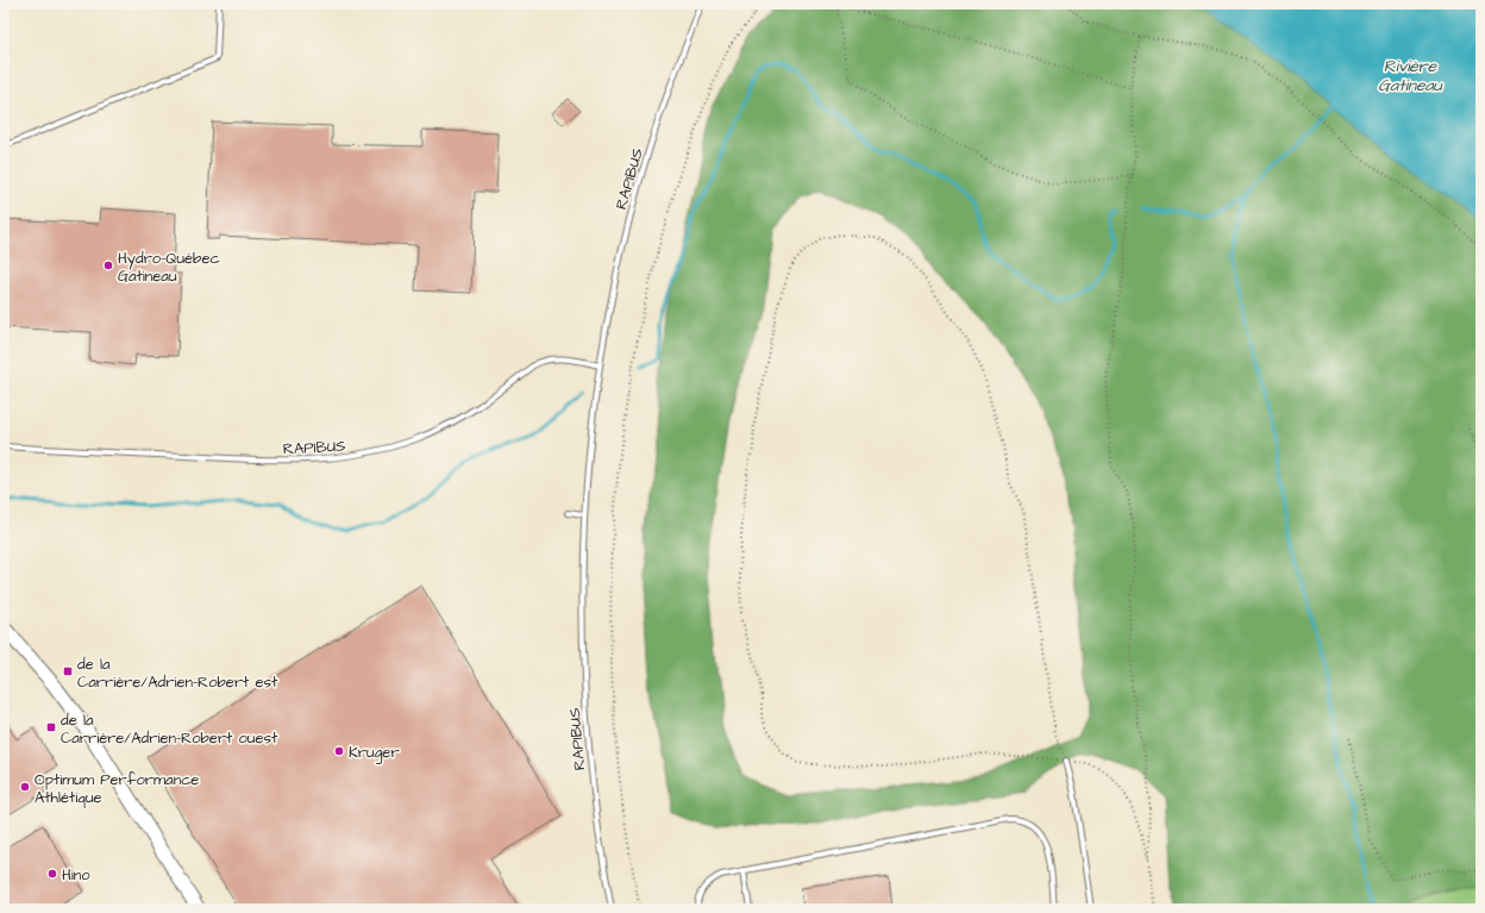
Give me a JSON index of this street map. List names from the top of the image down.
{
  "streets": {
    "lane": ["RAPIBUS"]
  },
  "water": ["Rivière Gatineau"],
  "places": {
    "other": [
      "Hydro-Québec Gatineau",
      "Kruger",
      "Optimum Performance Athlétique",
      "Hino"
    ],
    "transit": ["de la Carrière/Adrien-Robert est", "de la Carrière/Adrien-Robert ouest"]
  }
}
